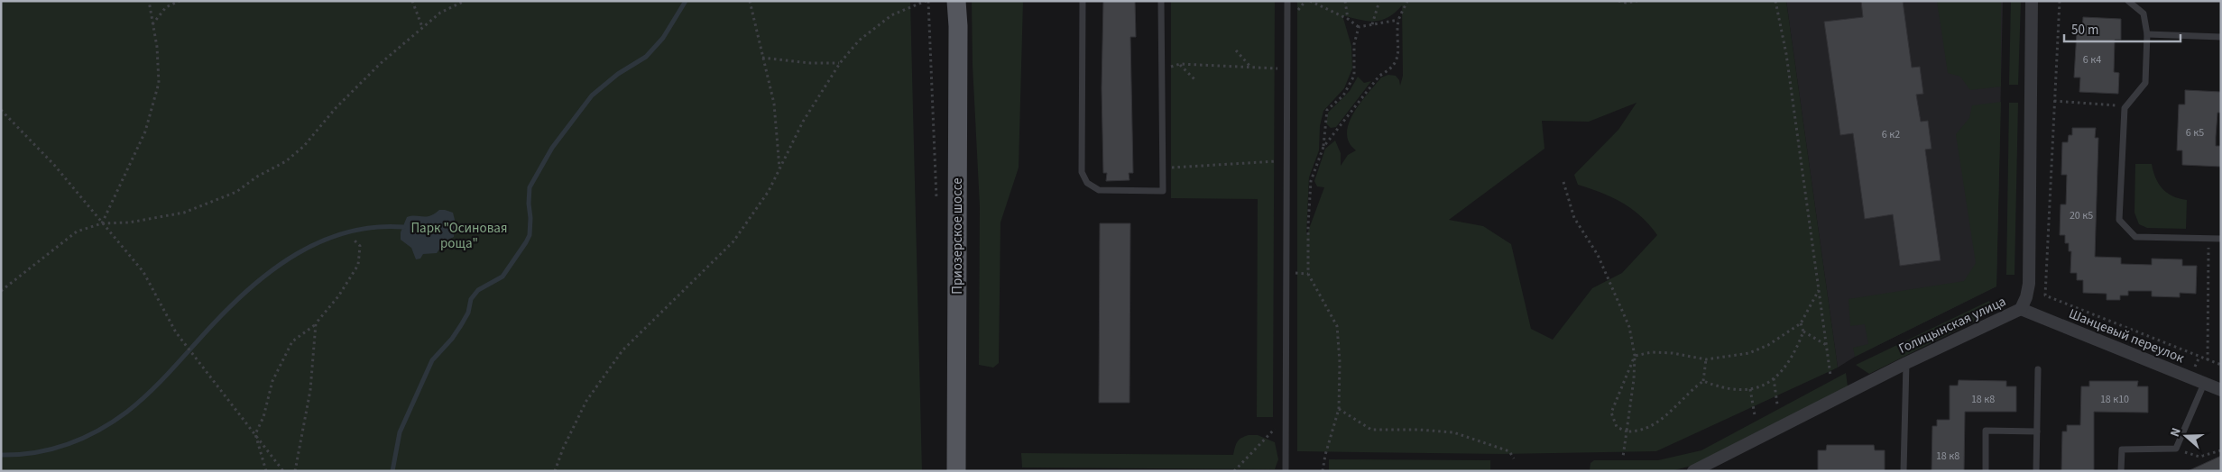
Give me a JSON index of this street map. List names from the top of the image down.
{
  "streets": {
    "main road": ["Приозерское шоссе"],
    "street": ["Голицынская улица", "Шанцевый переулок"]
  },
  "crossings": [
    ["Голицынская улица", "Шанцевый переулок"]
  ],
  "parks": ["Парк \"Осиновая роща\""],
  "house_numbers": [
    "6 к4",
    "6 к5",
    "6 к2",
    "20 к5",
    "18 к8",
    "18 к10",
    "18 к8"
  ],
  "scale_bar": "50 m",
  "north": "left"
}
